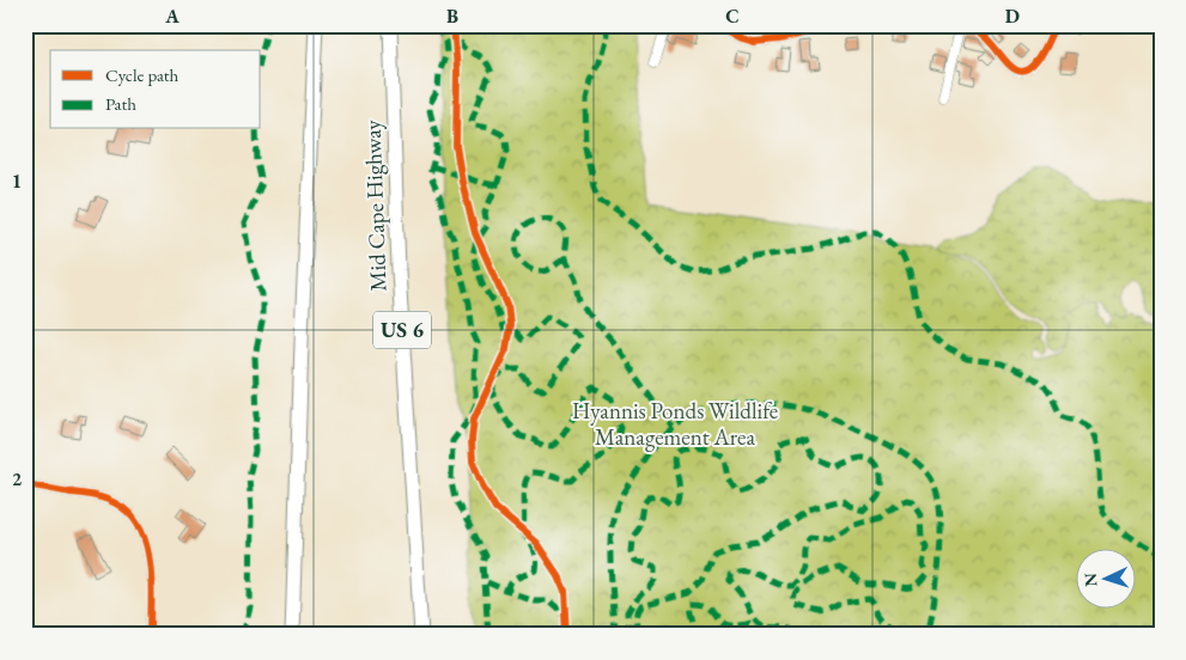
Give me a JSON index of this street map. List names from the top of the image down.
{
  "streets": {
    "highway": ["Mid Cape Highway", "US 6"]
  },
  "parks": ["Hyannis Ponds Wildlife Management Area"],
  "legend": ["Cycle path", "Path"],
  "north": "left",
  "grid": {
    "columns": [
      "A",
      "B",
      "C",
      "D"
    ],
    "rows": ["1", "2"]
  }
}
